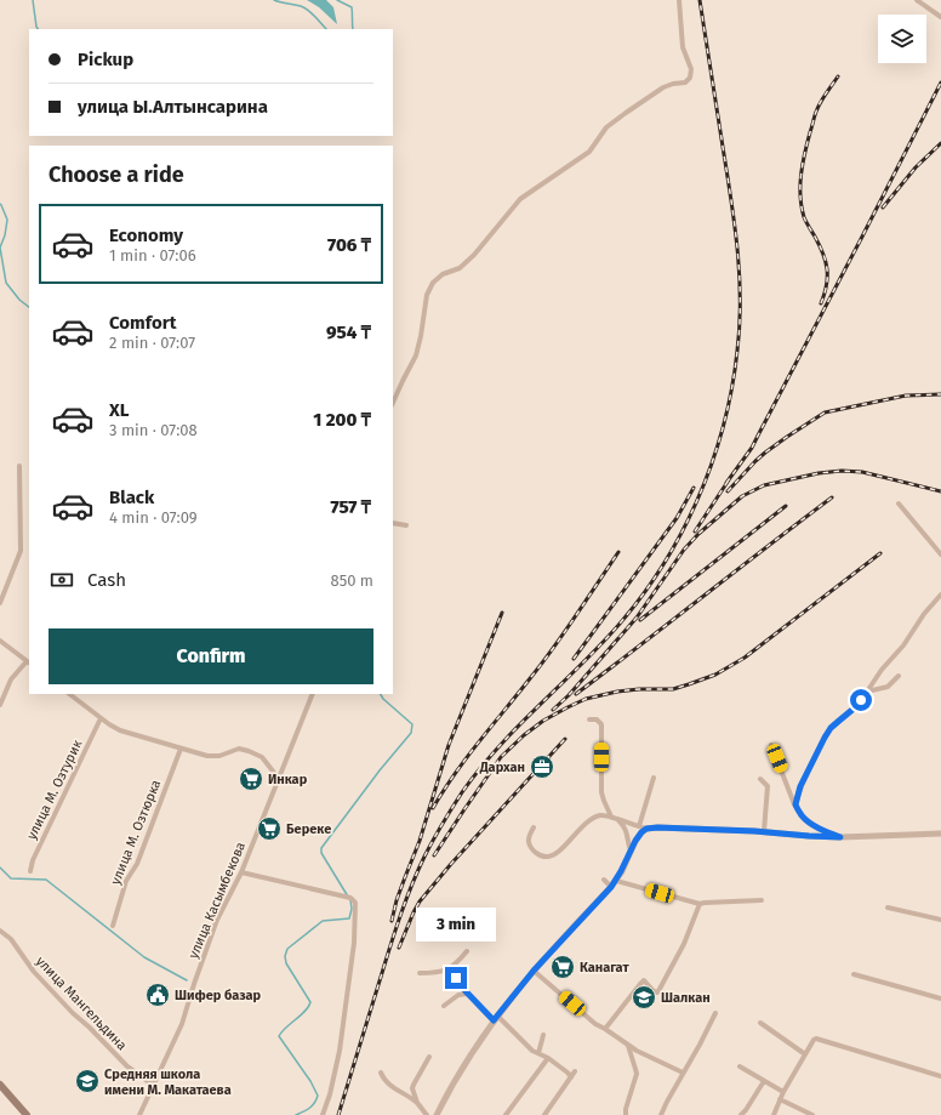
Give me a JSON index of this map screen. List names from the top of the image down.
{
  "streets": {
    "street": [
      "улица М. Озтурик",
      "улица М. Озтюрка",
      "улица Касымбекова",
      "улица Мангельдина"
    ]
  },
  "crossings": [
    ["улица Касымбекова", "улица Мангельдина"]
  ],
  "places": {
    "office": ["Дархан"],
    "supermarket": ["Инкар", "Береке", "Канагат"],
    "public building": ["Шифер базар"],
    "school or university": ["Шалкан", "Средняя школа имени М. Макатаева"]
  },
  "page": {
    "banner": ["Pickup", "улица Ы.Алтынсарина"],
    "heading": "Choose a ride",
    "list": [
      {
        "name": "Economy",
        "note": "1 min · 07:06",
        "value": "706 ₸"
      },
      {
        "name": "Comfort",
        "note": "2 min · 07:07",
        "value": "954 ₸"
      },
      {
        "name": "XL",
        "note": "3 min · 07:08",
        "value": "1 200 ₸"
      },
      {
        "name": "Black",
        "note": "4 min · 07:09",
        "value": "757 ₸"
      }
    ],
    "pay": ["Cash", "850 m"],
    "buttons": "Confirm",
    "bubble": "3 min"
  }
}
